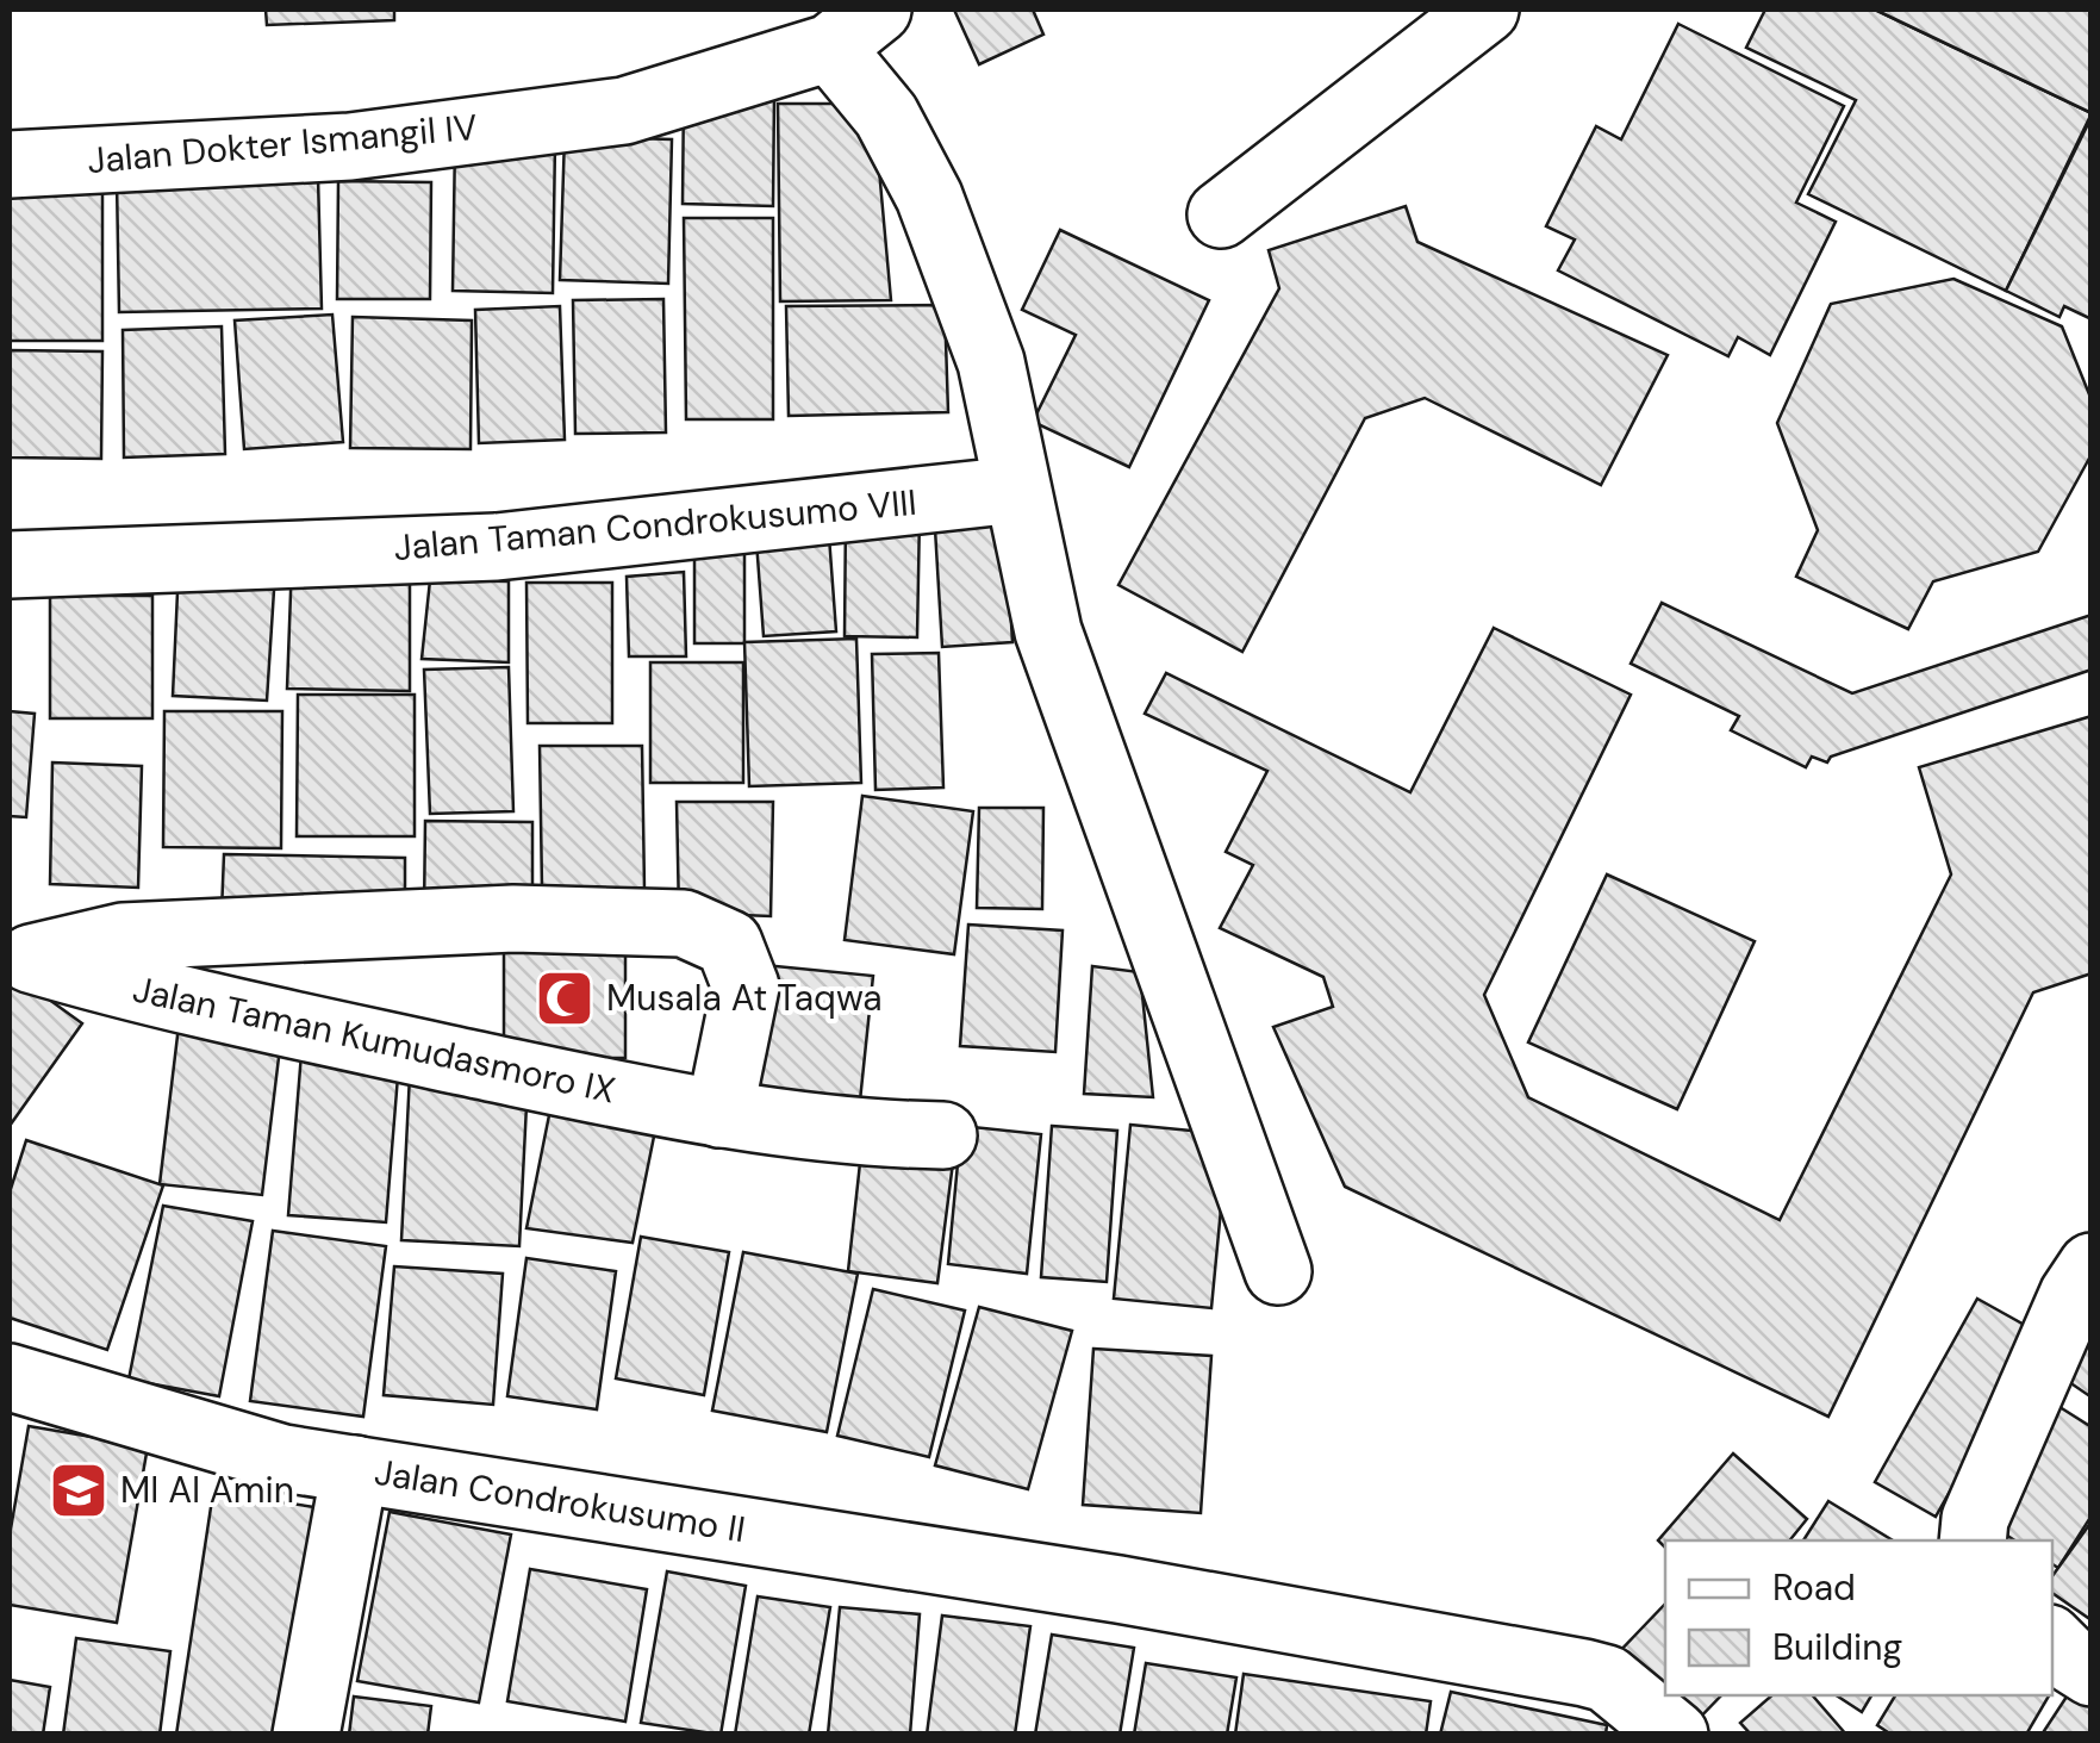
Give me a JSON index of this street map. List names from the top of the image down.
{
  "streets": {
    "street": [
      "Jalan Dokter Ismangil IV",
      "Jalan Taman Condrokusumo VIII",
      "Jalan Taman Kumudasmoro IX",
      "Jalan Condrokusumo II"
    ]
  },
  "places": {
    "mosque": ["Musala At Taqwa"],
    "school or university": ["MI Al Amin"]
  },
  "legend": ["Road", "Building"]
}
